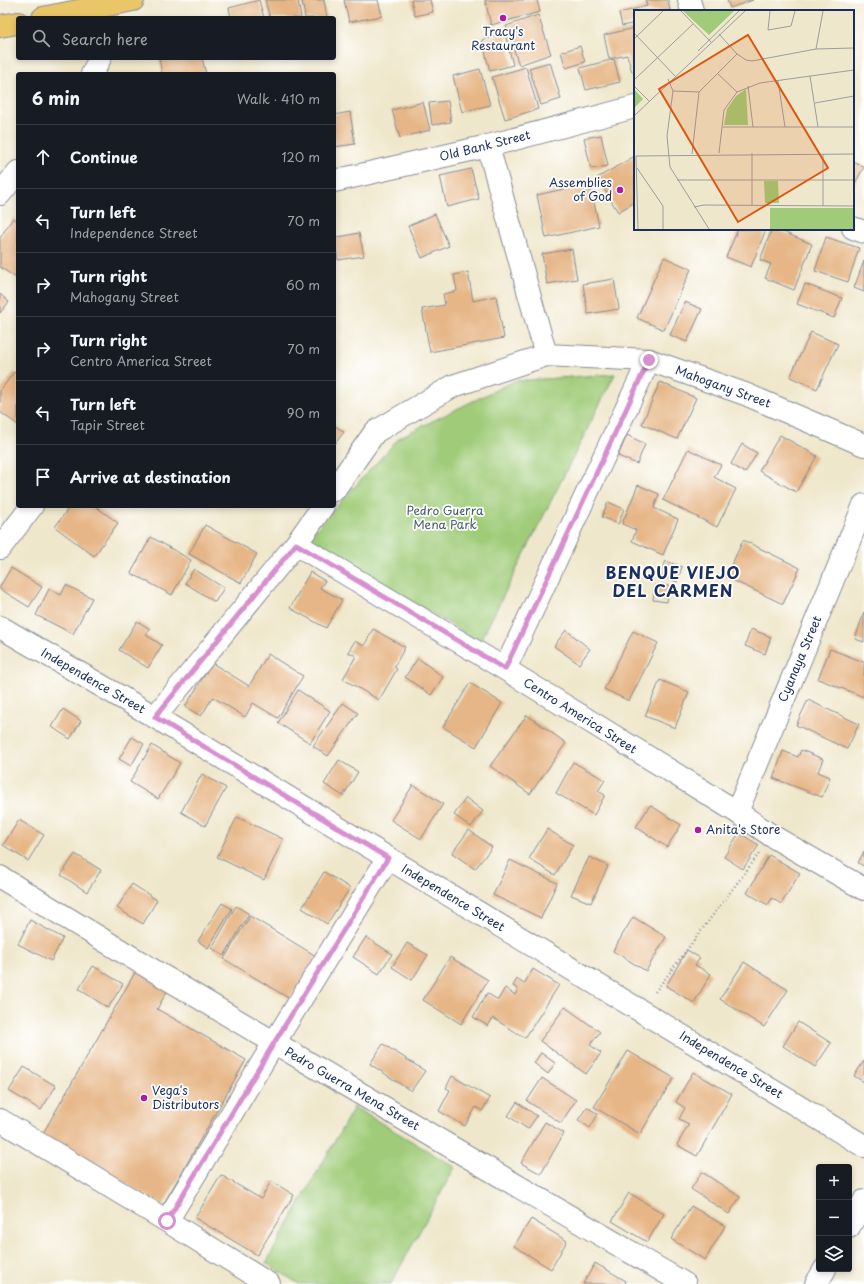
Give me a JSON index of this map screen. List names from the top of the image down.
{
  "streets": {
    "street": [
      "Old Bank Street",
      "Mahogany Street",
      "Cyanaya Street",
      "Independence Street",
      "Centro America Street",
      "Pedro Guerra Mena Street"
    ]
  },
  "crossings": [
    ["Cyanaya Street", "Centro America Street"]
  ],
  "districts": ["BENQUE VIEJO DEL CARMEN"],
  "parks": ["Pedro Guerra Mena Park"],
  "places": [
    "Tracy's Restaurant",
    "Assemblies of God",
    "Anita's Store",
    "Vega's Distributors"
  ],
  "page": {
    "search": "Search here",
    "heading": ["6 min", "Walk · 410 m"],
    "list": [
      ["Continue", "120 m"],
      ["Turn left", "Independence Street", "70 m"],
      ["Turn right", "Mahogany Street", "60 m"],
      ["Turn right", "Centro America Street", "70 m"],
      ["Turn left", "Tapir Street", "90 m"],
      "Arrive at destination"
    ],
    "map_buttons": ["+", "−"]
  }
}
